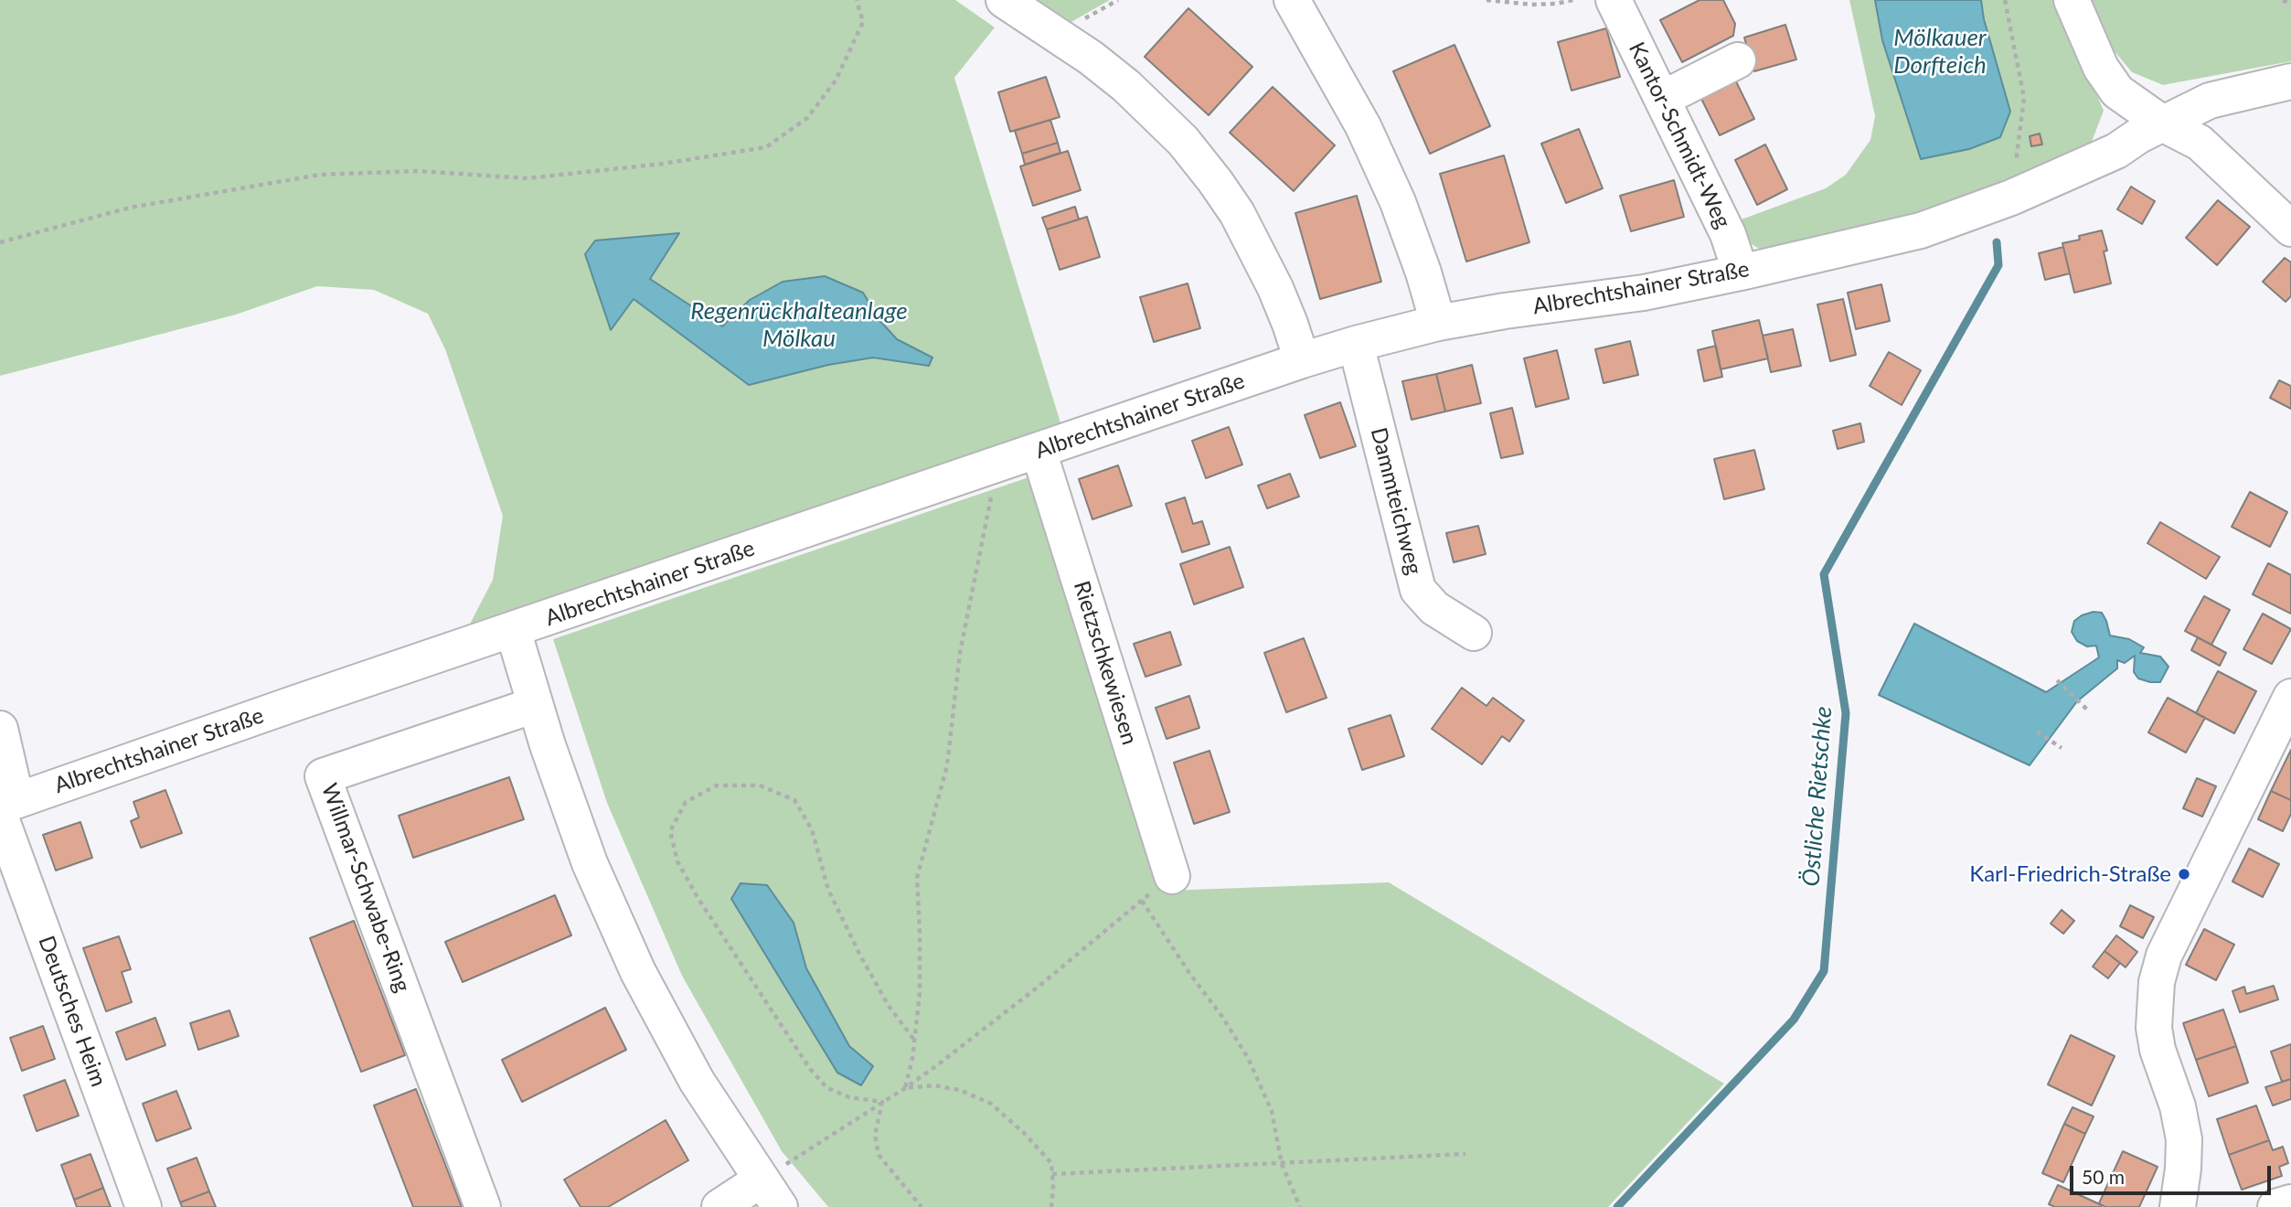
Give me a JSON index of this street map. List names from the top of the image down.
{
  "streets": {
    "street": [
      "Kantor-Schmidt-Weg",
      "Albrechtshainer Straße",
      "Dammteichweg",
      "Rietzschkewiesen",
      "Willmar-Schwabe-Ring",
      "Deutsches Heim"
    ]
  },
  "crossings": [
    ["Kantor-Schmidt-Weg", "Albrechtshainer Straße"],
    ["Albrechtshainer Straße", "Dammteichweg"],
    ["Albrechtshainer Straße", "Rietzschkewiesen"],
    ["Albrechtshainer Straße", "Deutsches Heim"]
  ],
  "water": ["Mölkauer Dorfteich", "Regenrückhalteanlage Mölkau", "Östliche Rietschke"],
  "places": ["Karl-Friedrich-Straße"],
  "scale_bar": "50 m"
}
